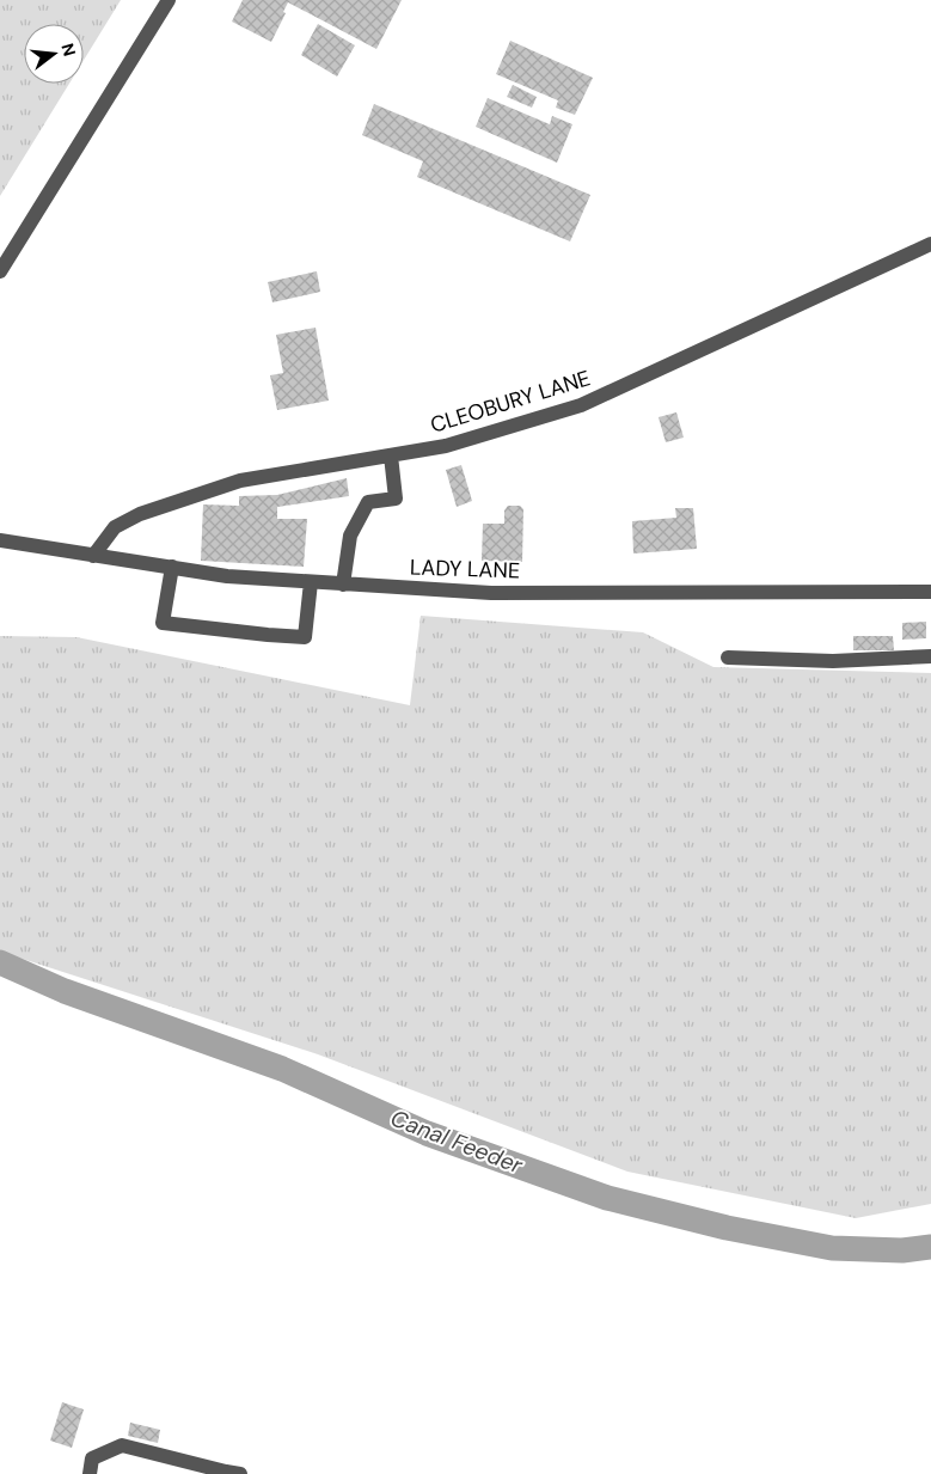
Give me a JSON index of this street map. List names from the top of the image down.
{
  "streets": {
    "street": ["CLEOBURY LANE", "LADY LANE"]
  },
  "crossings": [
    ["CLEOBURY LANE", "LADY LANE"]
  ],
  "water": ["Canal Feeder"],
  "north": "right"
}
